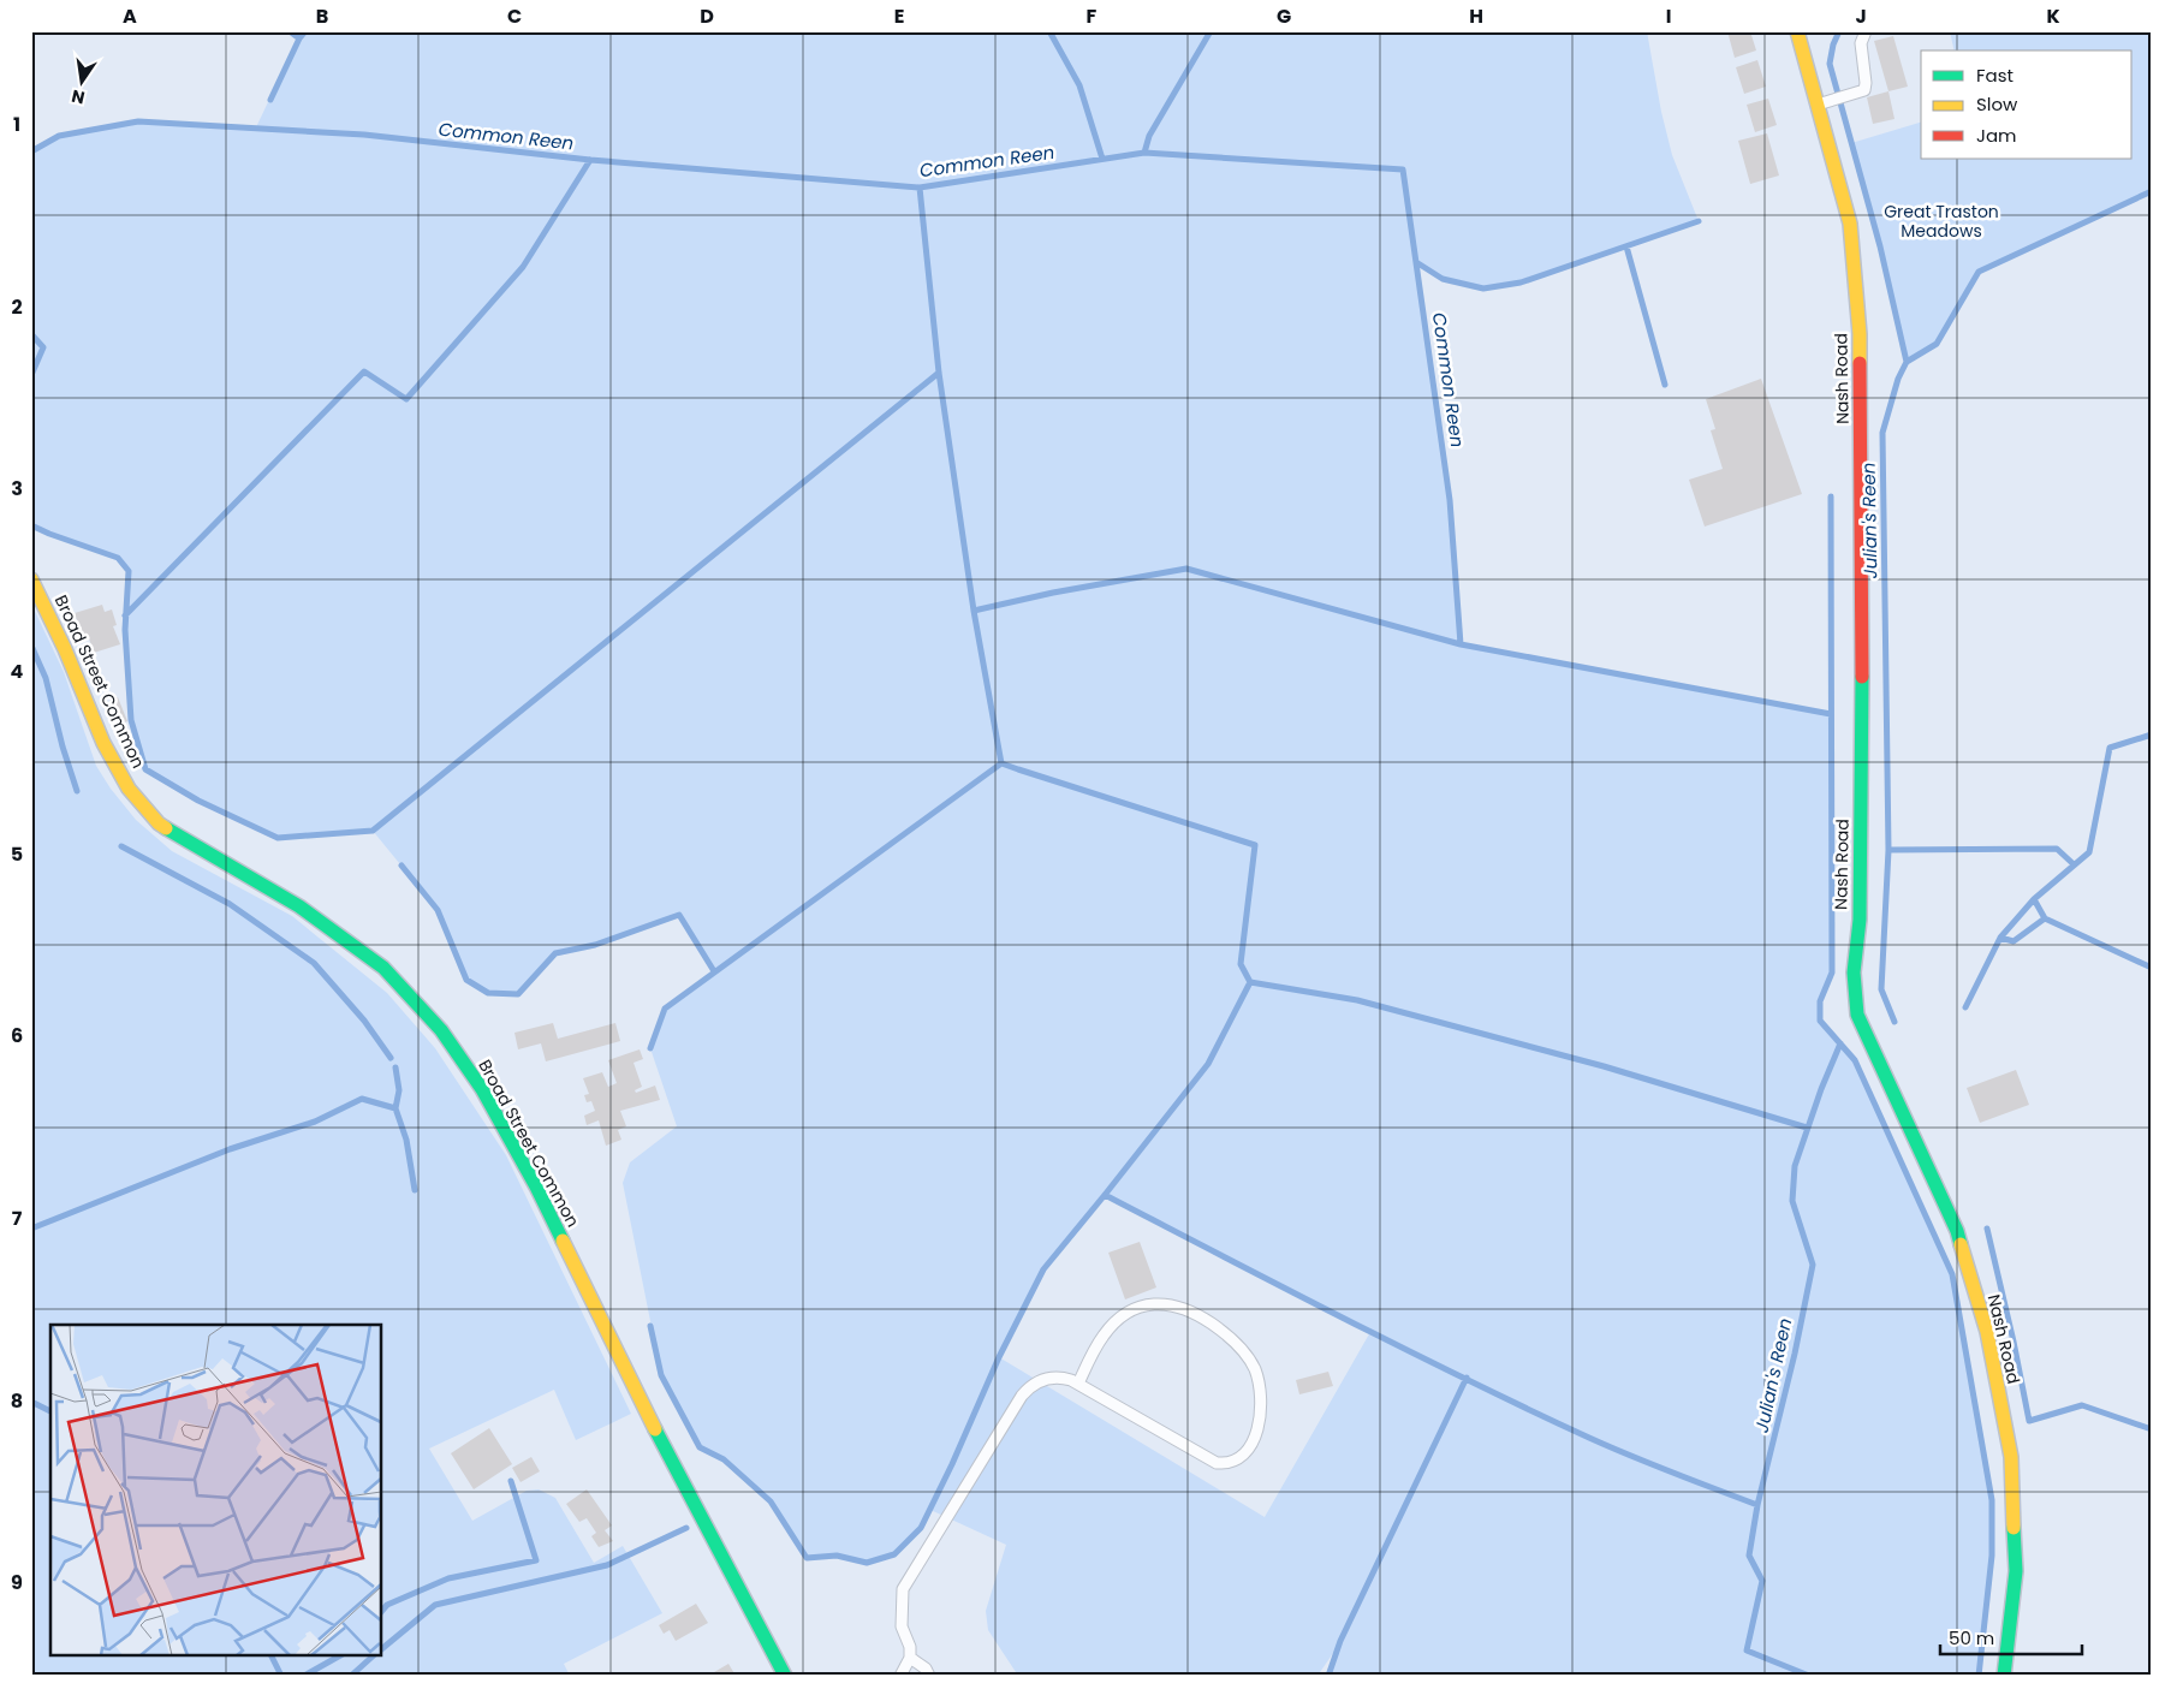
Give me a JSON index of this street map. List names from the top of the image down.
{
  "streets": {
    "street": ["Nash Road", "Broad Street Common"]
  },
  "water": ["Common Reen", "Julian's Reen"],
  "parks": ["Great Traston Meadows"],
  "legend": ["Fast", "Slow", "Jam"],
  "scale_bar": "50 m",
  "north": "bottom",
  "grid": {
    "columns": [
      "A",
      "B",
      "C",
      "D",
      "E",
      "F",
      "G",
      "H",
      "I",
      "J",
      "K"
    ],
    "rows": [
      "1",
      "2",
      "3",
      "4",
      "5",
      "6",
      "7",
      "8",
      "9"
    ]
  }
}
